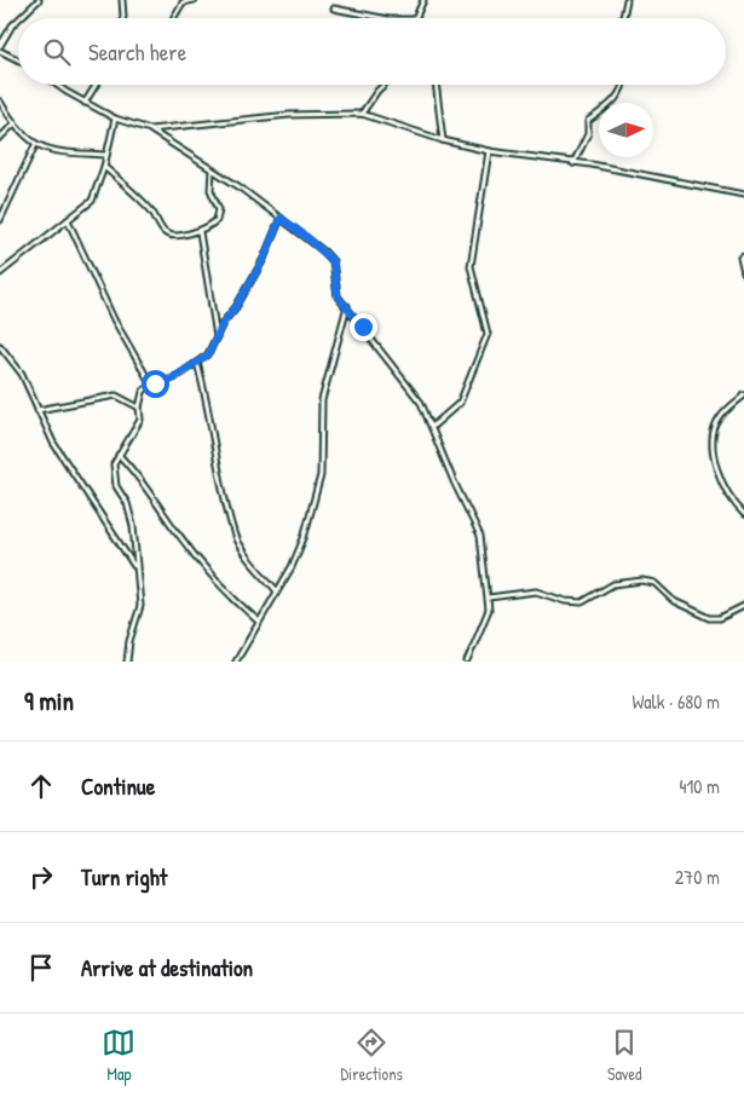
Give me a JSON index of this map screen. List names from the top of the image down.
{
  "north": "right",
  "page": {
    "search": "Search here",
    "heading": ["9 min", "Walk · 680 m"],
    "list": [
      ["Continue", "410 m"],
      ["Turn right", "270 m"],
      "Arrive at destination"
    ],
    "nav": ["Map", "Directions", "Saved"]
  }
}
